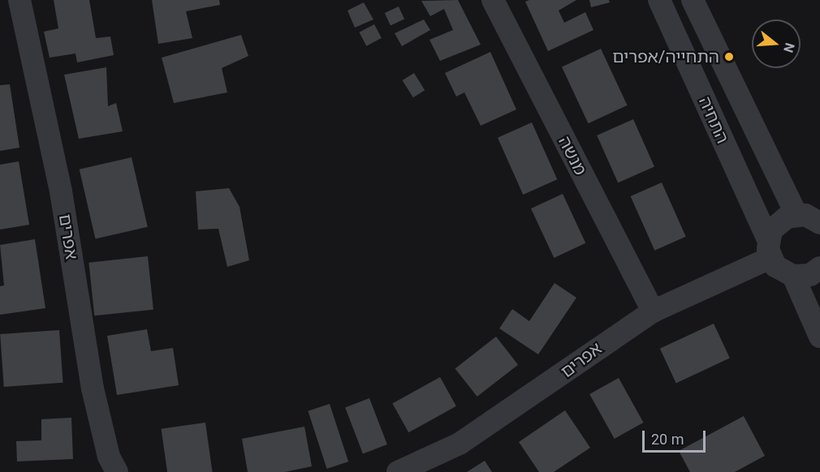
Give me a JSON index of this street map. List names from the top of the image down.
{
  "streets": {
    "street": ["התחיה", "מנשה", "אפרים"]
  },
  "crossings": [
    ["התחיה", "אפרים"],
    ["מנשה", "אפרים"]
  ],
  "places": ["התחייה/אפרים"],
  "scale_bar": "20 m",
  "north": "right"
}
